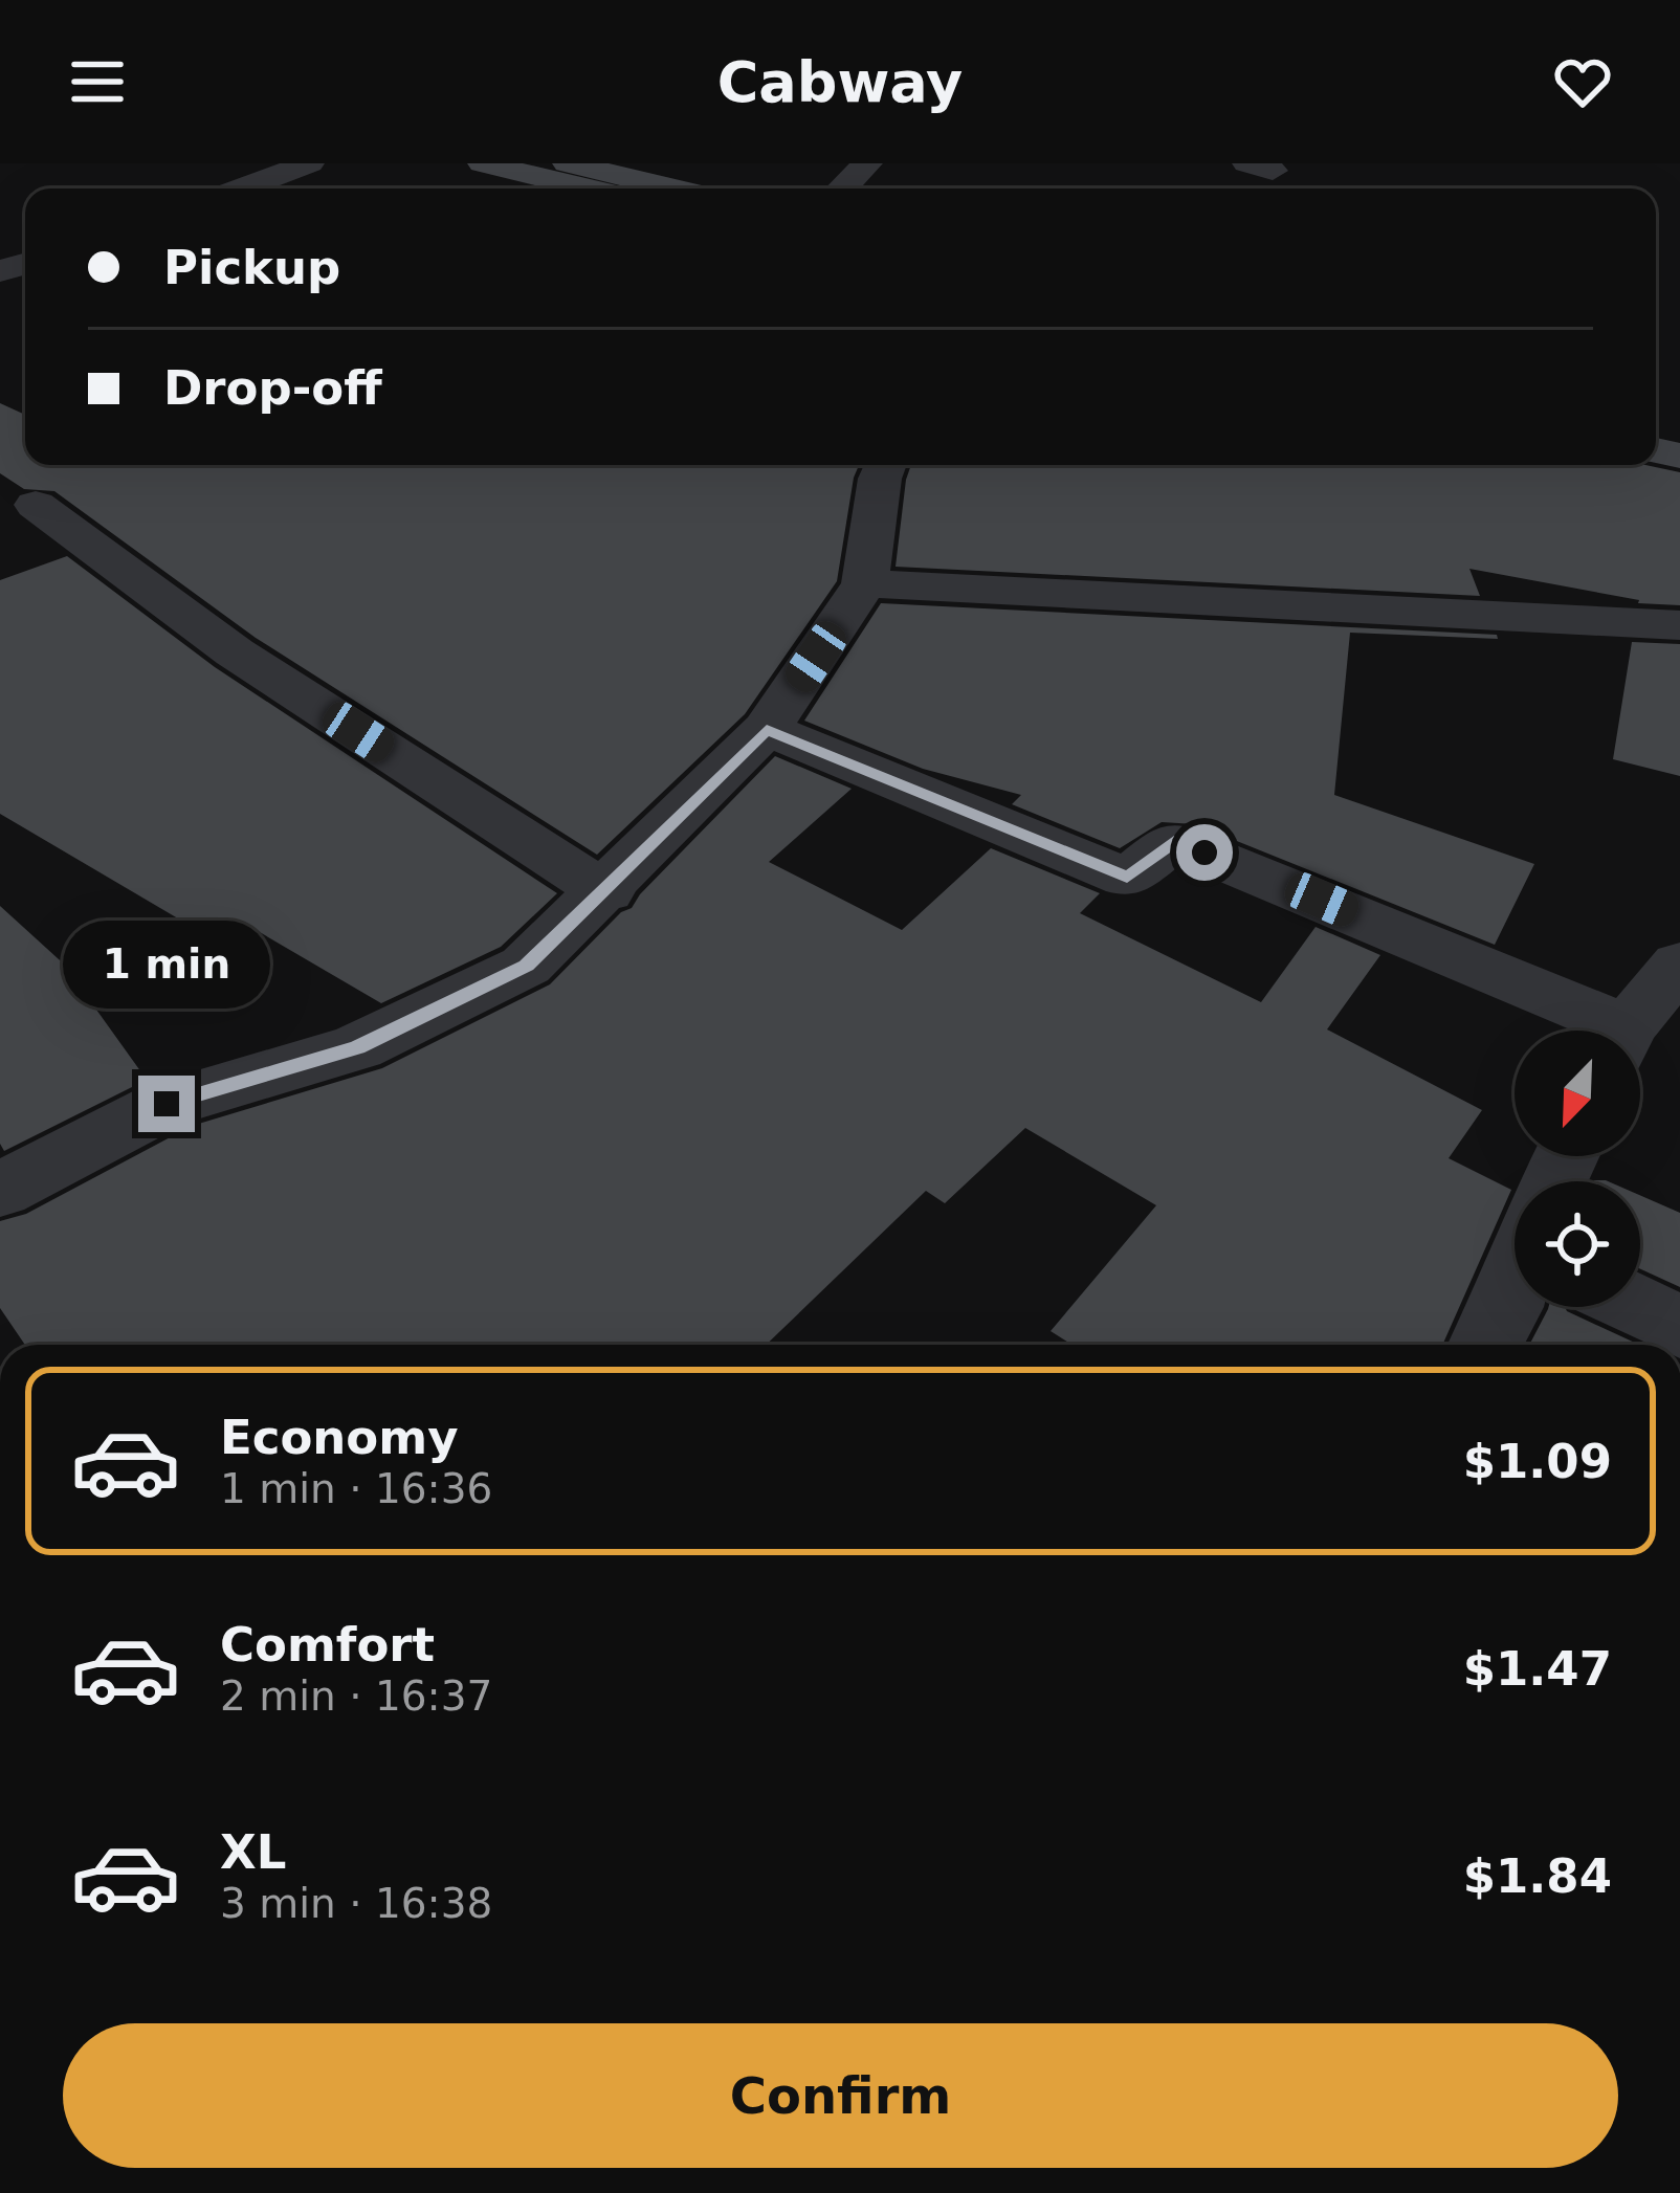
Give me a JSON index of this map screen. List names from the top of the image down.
{
  "north": "bottom left",
  "page": {
    "header": "Cabway",
    "banner": ["Pickup", "Drop-off"],
    "bubble": "1 min",
    "list": [
      {
        "name": "Economy",
        "note": "1 min · 16:36",
        "value": "$1.09"
      },
      {
        "name": "Comfort",
        "note": "2 min · 16:37",
        "value": "$1.47"
      },
      {
        "name": "XL",
        "note": "3 min · 16:38",
        "value": "$1.84"
      }
    ],
    "buttons": "Confirm"
  }
}
